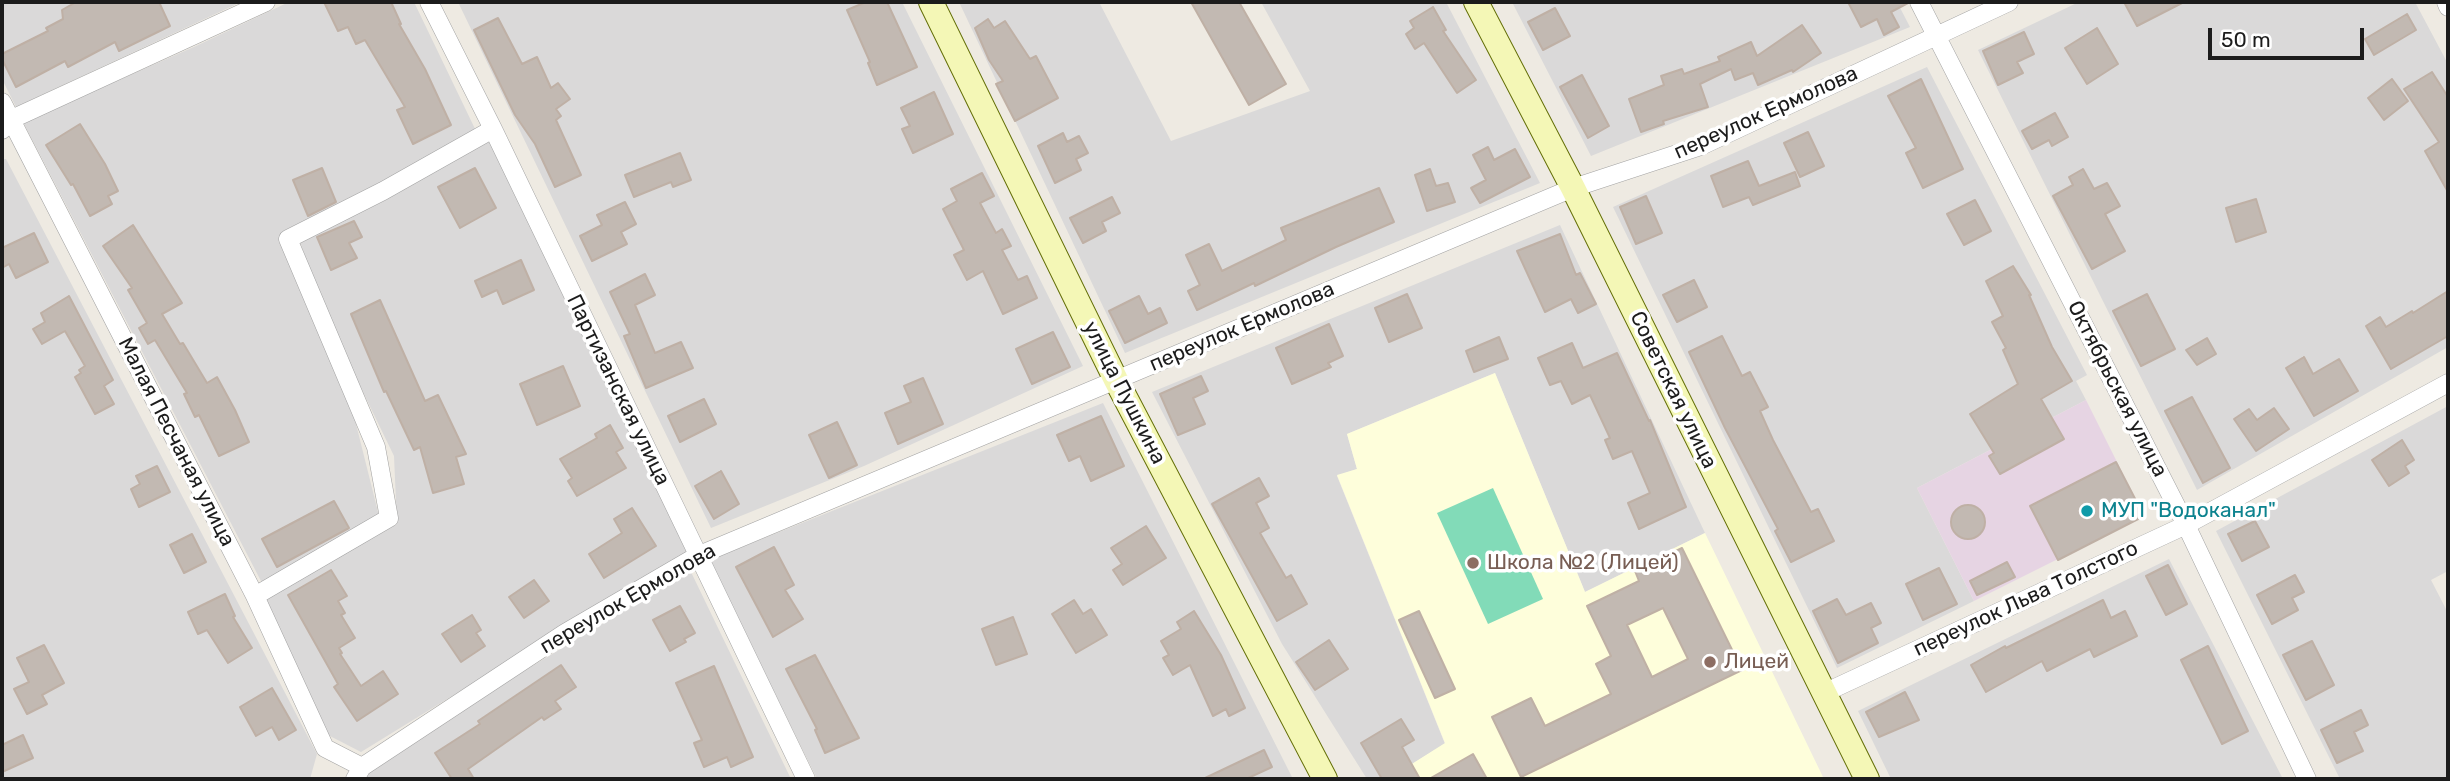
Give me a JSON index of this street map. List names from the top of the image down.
{
  "streets": {
    "street": [
      "переулок Ермолова",
      "Октябрьская улица",
      "Партизанская улица",
      "Советская улица",
      "улица Пушкина",
      "Малая Песчаная улица",
      "переулок Льва Толстого"
    ]
  },
  "crossings": [
    ["переулок Ермолова", "Октябрьская улица"],
    ["переулок Ермолова", "Партизанская улица"],
    ["переулок Ермолова", "Советская улица"],
    ["переулок Ермолова", "улица Пушкина"],
    ["переулок Ермолова", "Малая Песчаная улица"],
    ["Октябрьская улица", "переулок Льва Толстого"],
    ["Советская улица", "переулок Льва Толстого"]
  ],
  "places": ["МУП \"Водоканал\"", "Школа №2 (Лицей)", "Лицей"],
  "scale_bar": "50 m"
}
